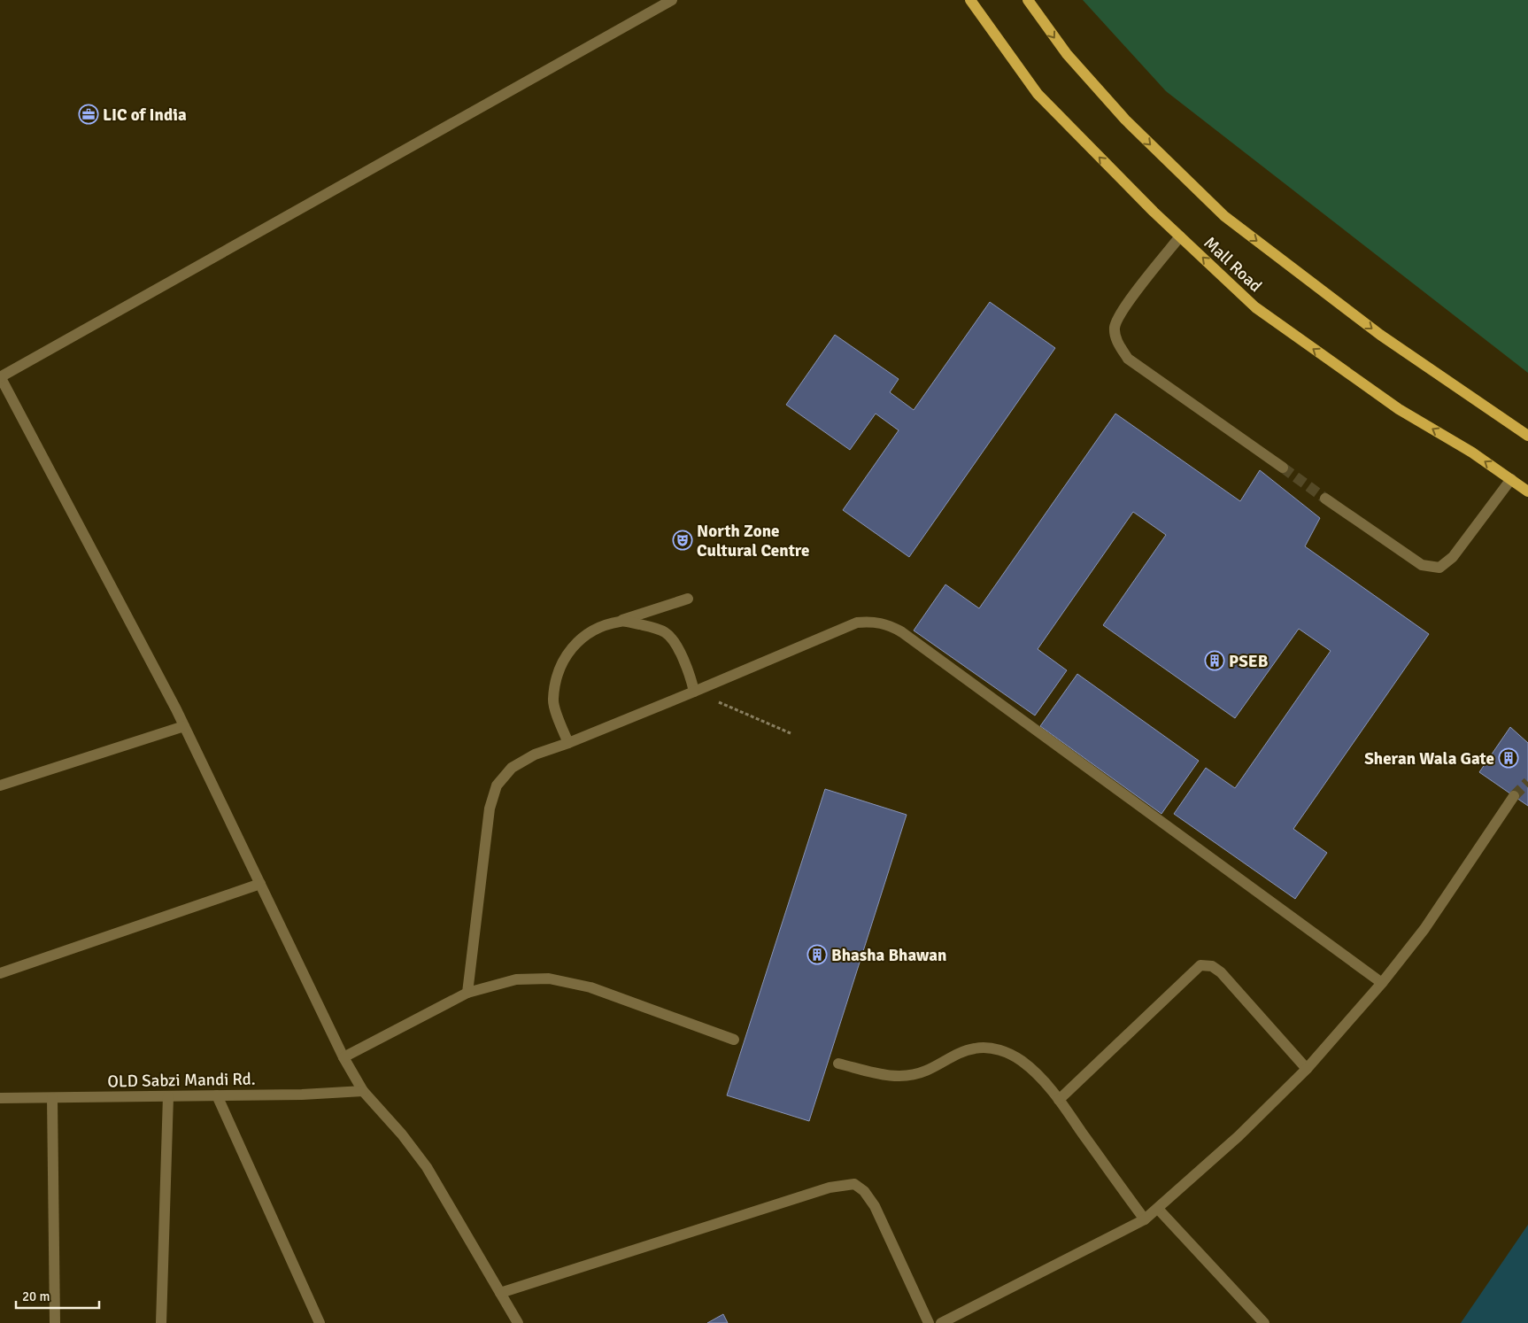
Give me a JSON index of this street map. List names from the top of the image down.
{
  "streets": {
    "main road": ["Mall Road"],
    "street": ["OLD Sabzi Mandi Rd."]
  },
  "places": {
    "office": ["LIC of India"],
    "theatre": ["North Zone Cultural Centre"],
    "building": ["PSEB", "Sheran Wala Gate", "Bhasha Bhawan"]
  },
  "scale_bar": "20 m"
}
